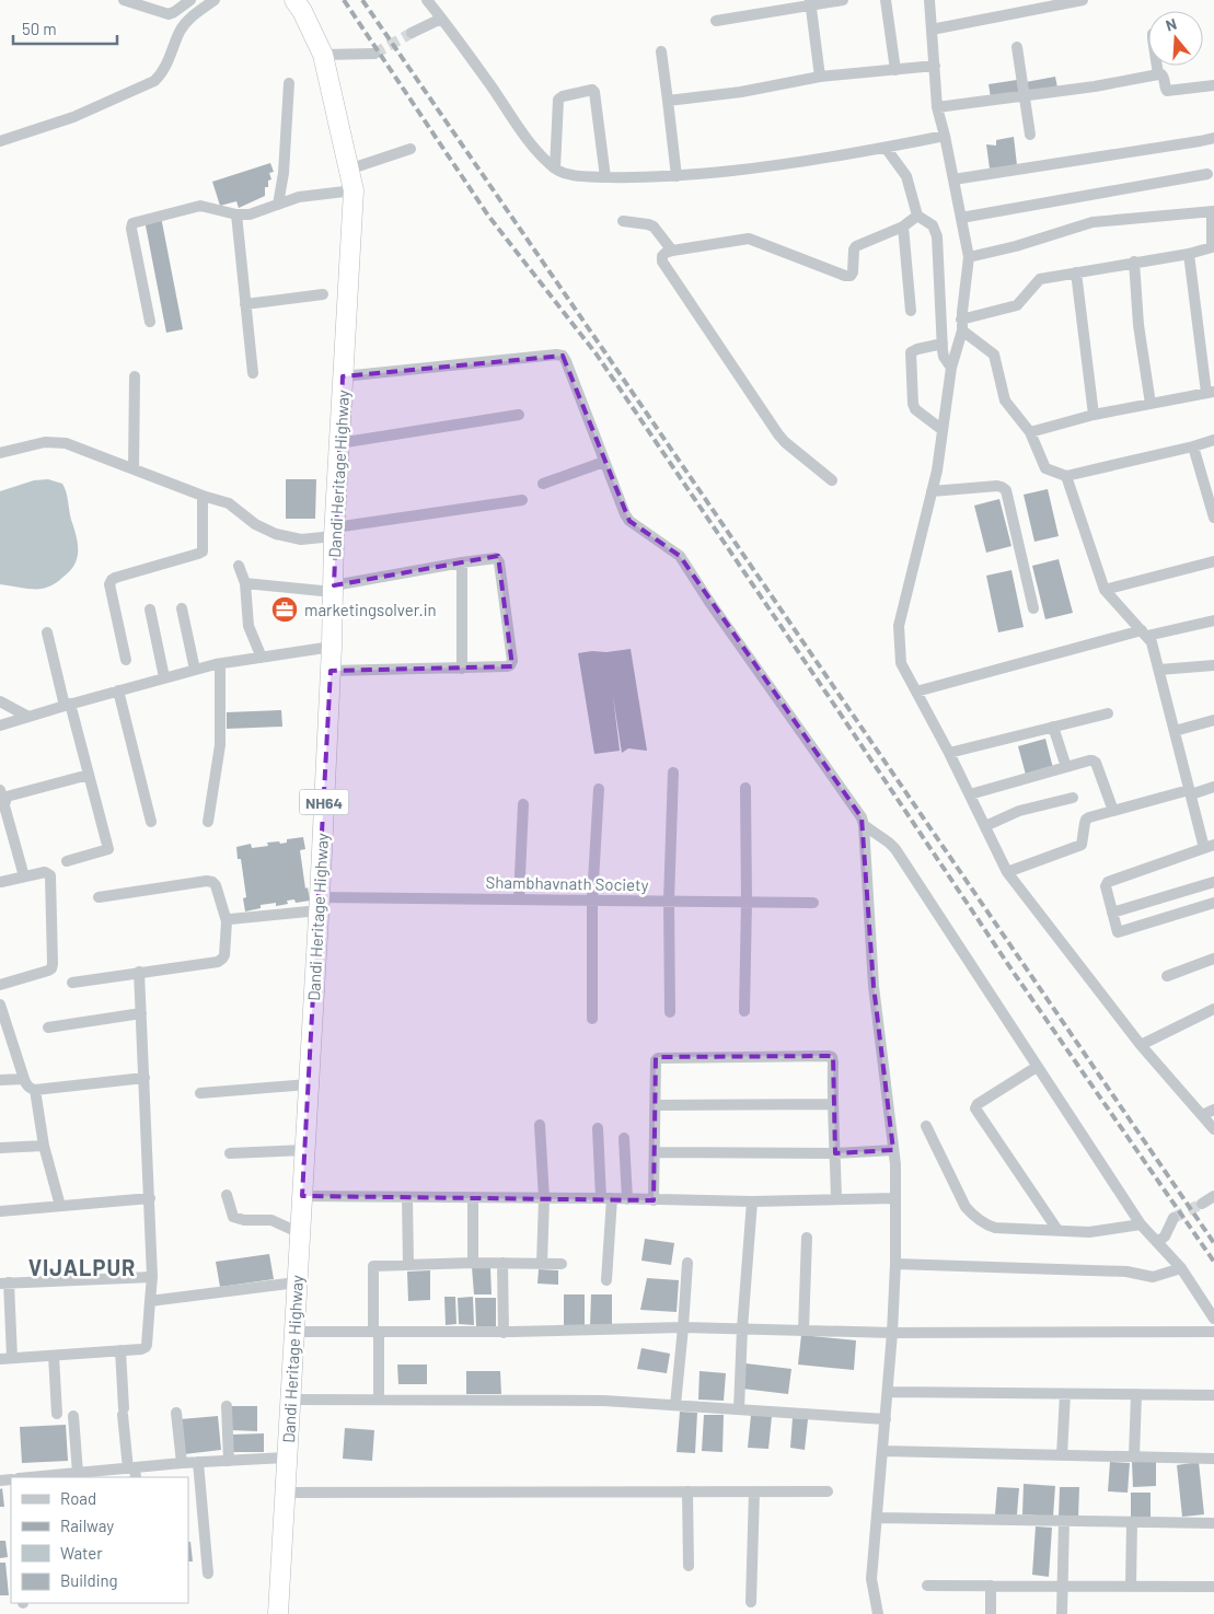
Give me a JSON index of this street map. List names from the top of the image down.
{
  "streets": {
    "highway": ["Dandi Heritage Highway", "NH64"],
    "street": ["Shambhavnath Society"]
  },
  "crossings": [
    ["Dandi Heritage Highway", "Shambhavnath Society"]
  ],
  "districts": ["VIJALPUR"],
  "places": {
    "office": ["marketingsolver.in"]
  },
  "legend": [
    "Road",
    "Railway",
    "Water",
    "Building"
  ],
  "scale_bar": "50 m",
  "north": "top"
}
